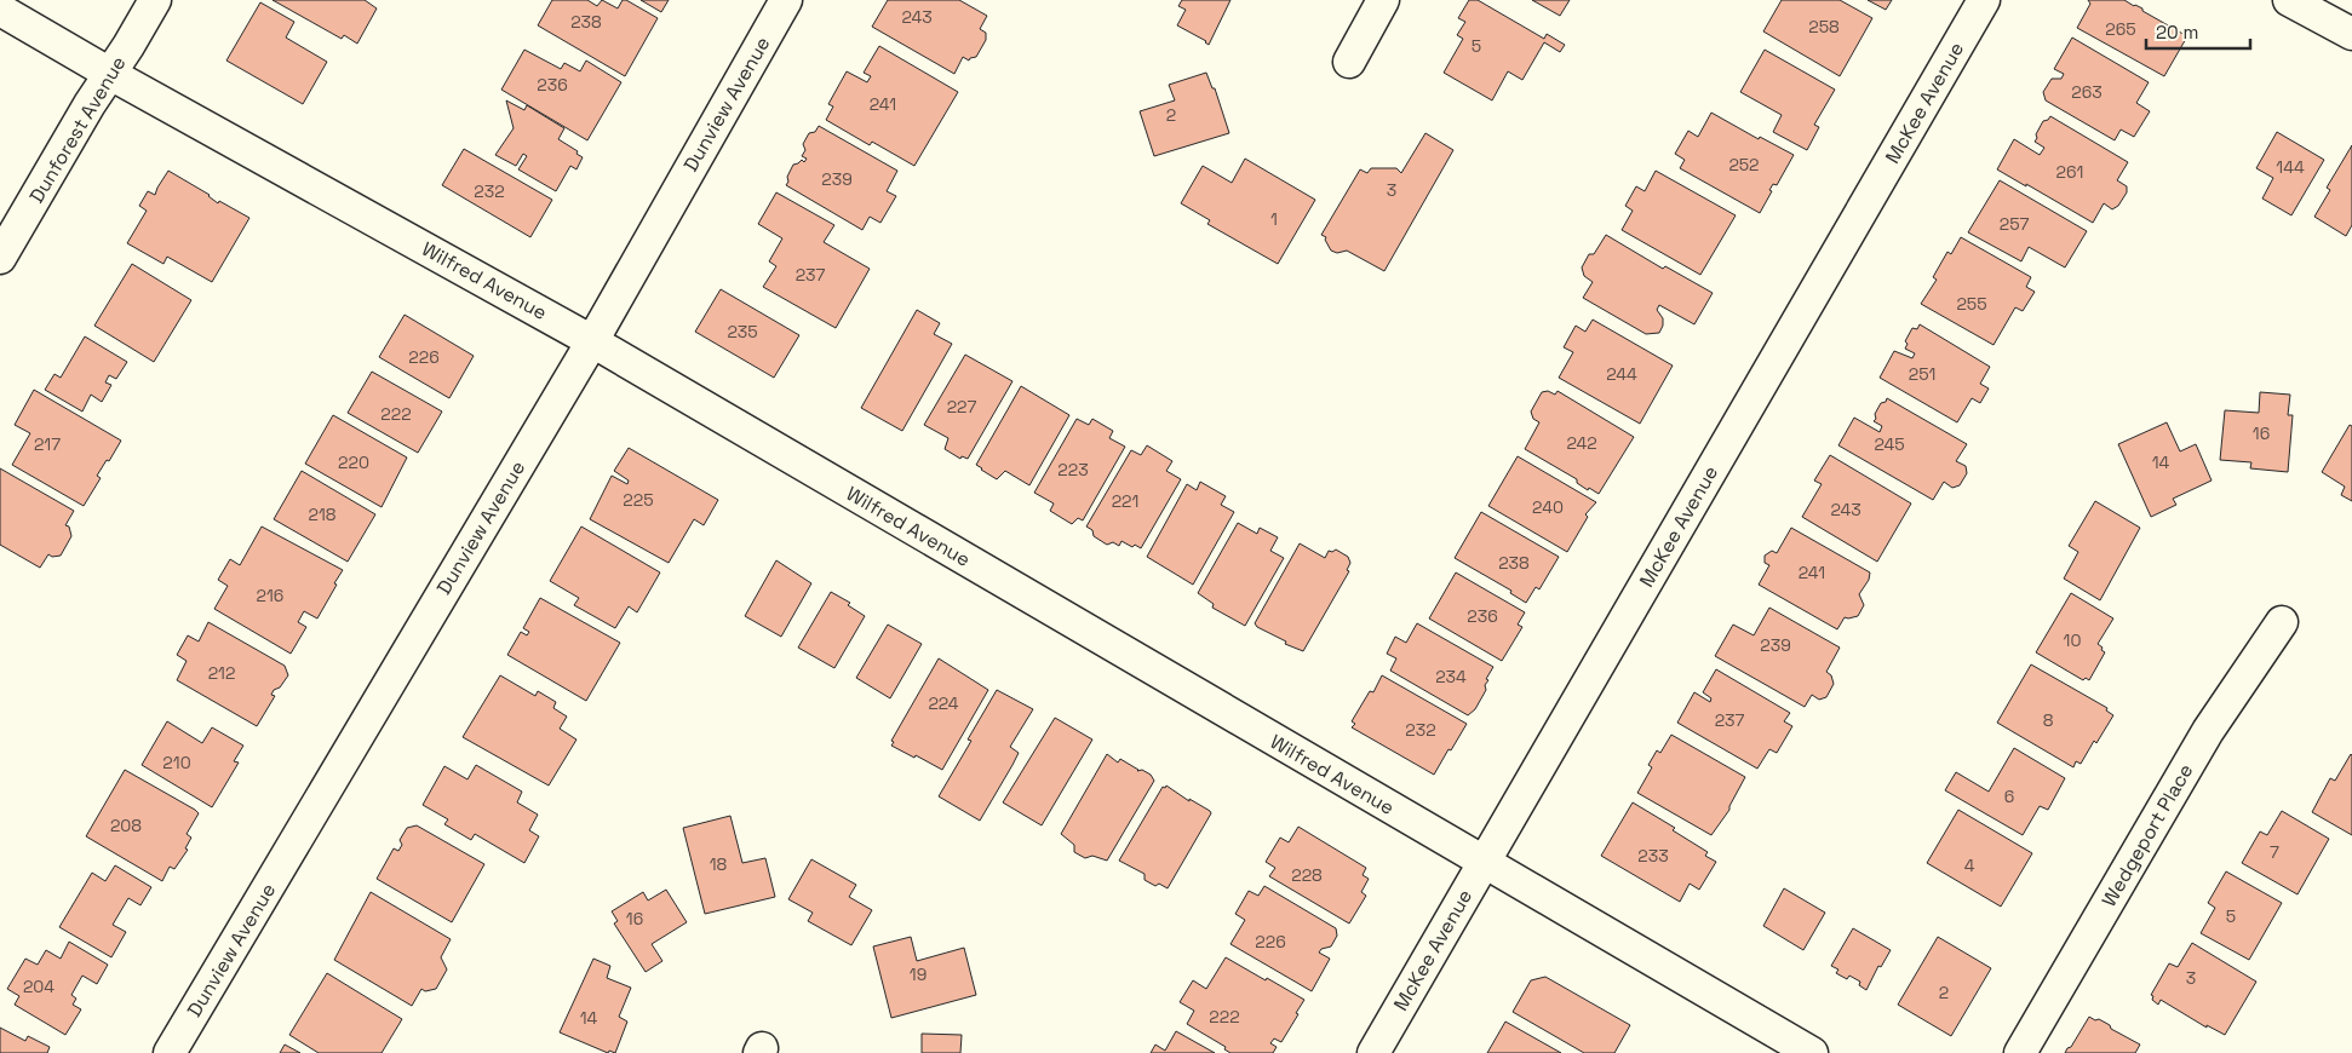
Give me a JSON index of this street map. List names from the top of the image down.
{
  "streets": {
    "street": [
      "McKee Avenue",
      "Dunview Avenue",
      "Dunforest Avenue",
      "Wilfred Avenue",
      "Wedgeport Place"
    ]
  },
  "crossings": [
    ["McKee Avenue", "Wilfred Avenue"],
    ["Dunview Avenue", "Wilfred Avenue"],
    ["Dunforest Avenue", "Wilfred Avenue"]
  ],
  "house_numbers": [
    "243",
    "238",
    "258",
    "265",
    "5",
    "236",
    "263",
    "241",
    "2",
    "252",
    "144",
    "261",
    "239",
    "3",
    "232",
    "1",
    "257",
    "237",
    "255",
    "235",
    "226",
    "244",
    "251",
    "227",
    "222",
    "16",
    "242",
    "217",
    "245",
    "220",
    "14",
    "223",
    "225",
    "221",
    "240",
    "243",
    "218",
    "238",
    "241",
    "216",
    "236",
    "10",
    "239",
    "212",
    "234",
    "224",
    "237",
    "8",
    "232",
    "210",
    "6",
    "208",
    "7",
    "233",
    "18",
    "4",
    "228",
    "5",
    "16",
    "226",
    "19",
    "3",
    "204",
    "2",
    "222",
    "14"
  ],
  "scale_bar": "20 m"
}
